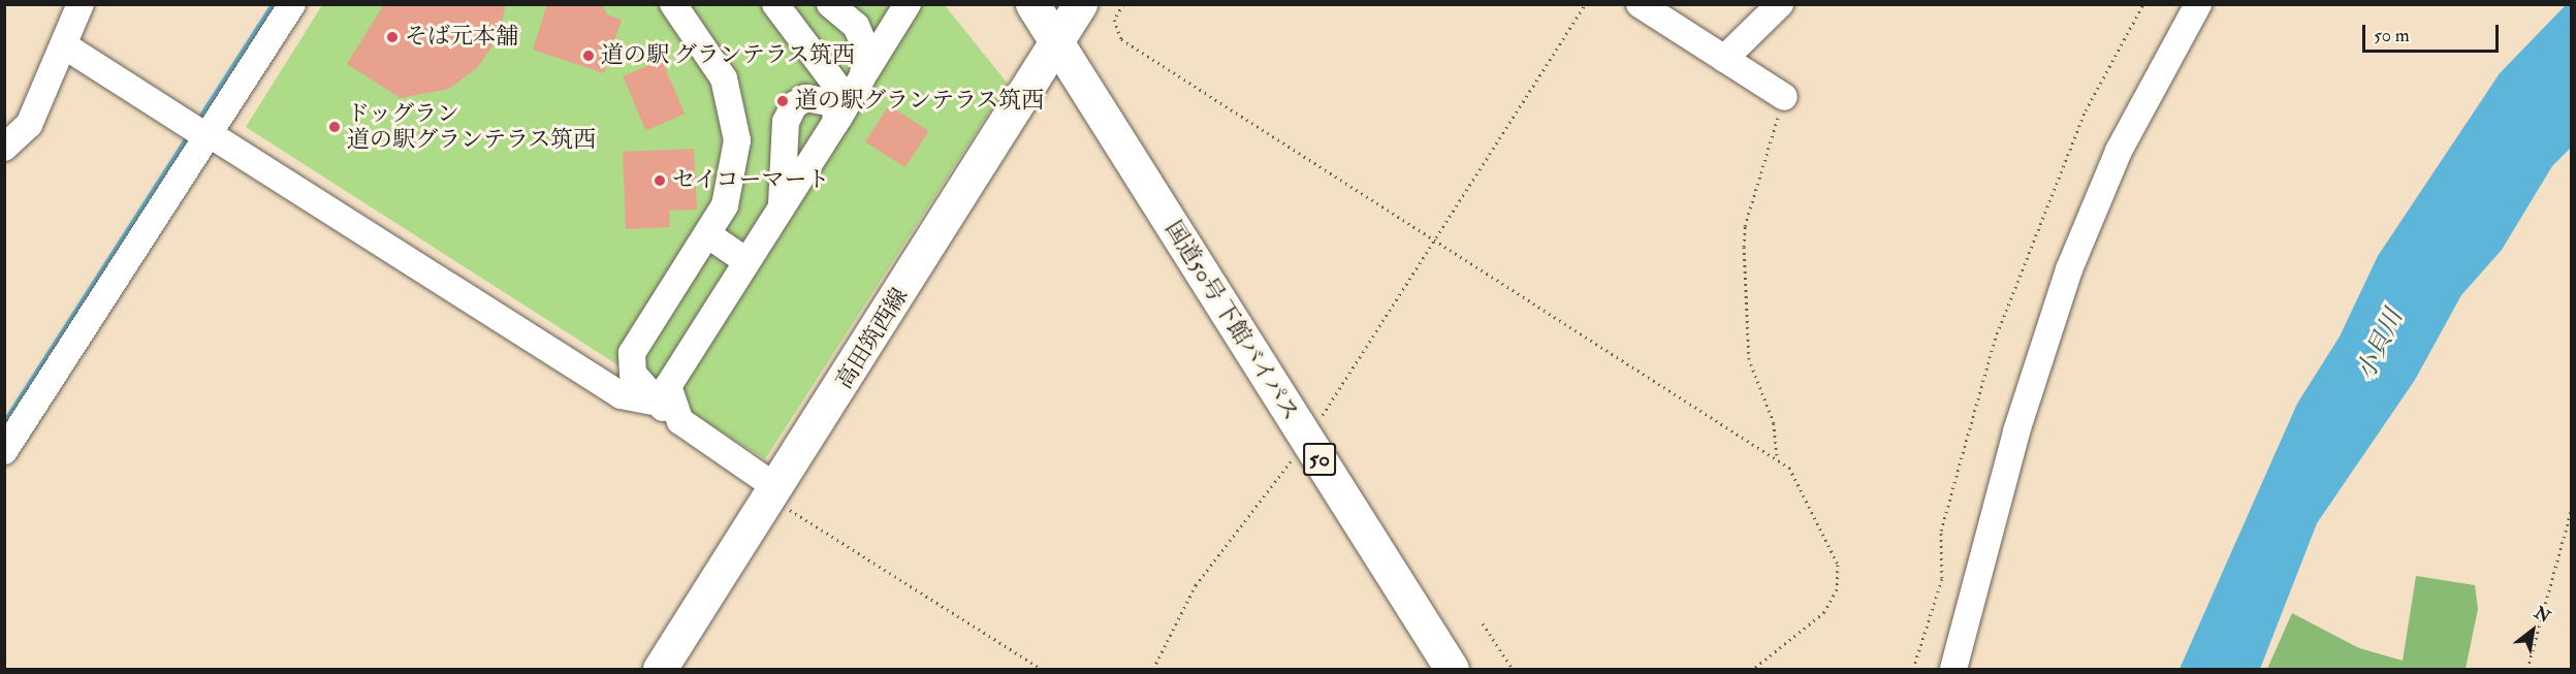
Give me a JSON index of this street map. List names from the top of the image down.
{
  "streets": {
    "main road": ["国道50号 下館バイパス", "高田筑西線", "50"]
  },
  "crossings": [
    ["国道50号 下館バイパス", "高田筑西線"]
  ],
  "water": ["小貝川"],
  "places": [
    "そば元本舗",
    "道の駅 グランテラス筑西",
    "道の駅グランテラス筑西",
    "ドッグラン 道の駅グランテラス筑西",
    "セイコーマート"
  ],
  "scale_bar": "50 m",
  "north": "top right"
}
